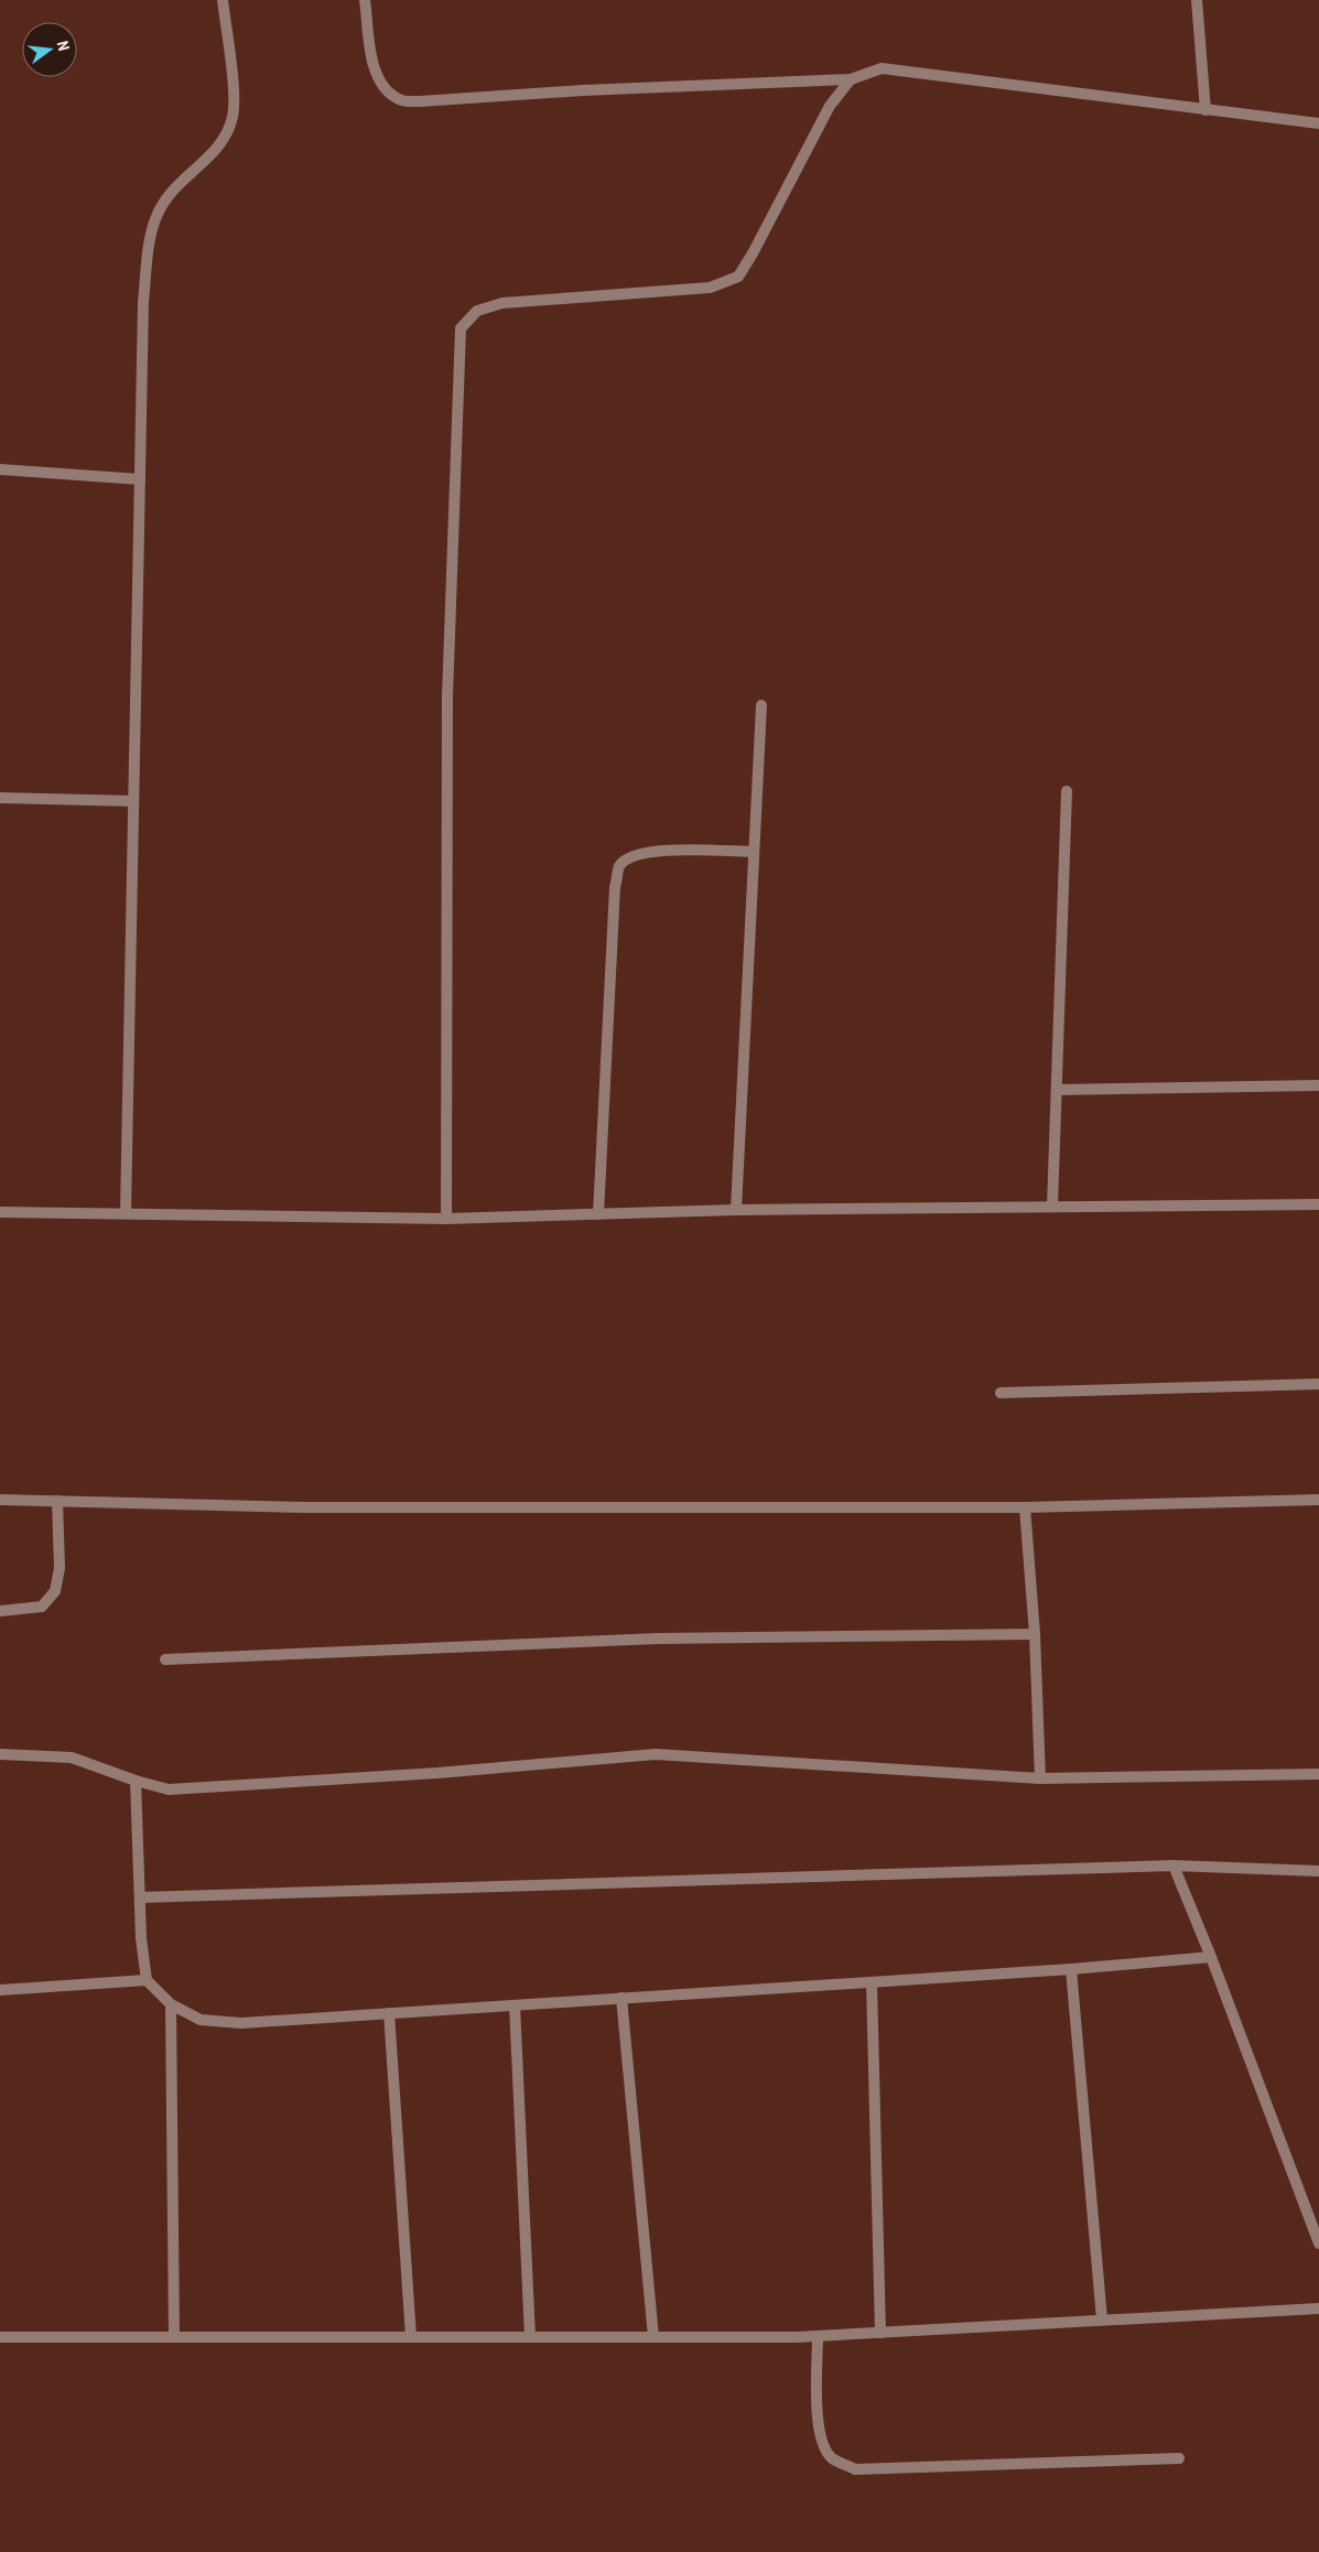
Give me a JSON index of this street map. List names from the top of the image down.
{
  "north": "right"
}
